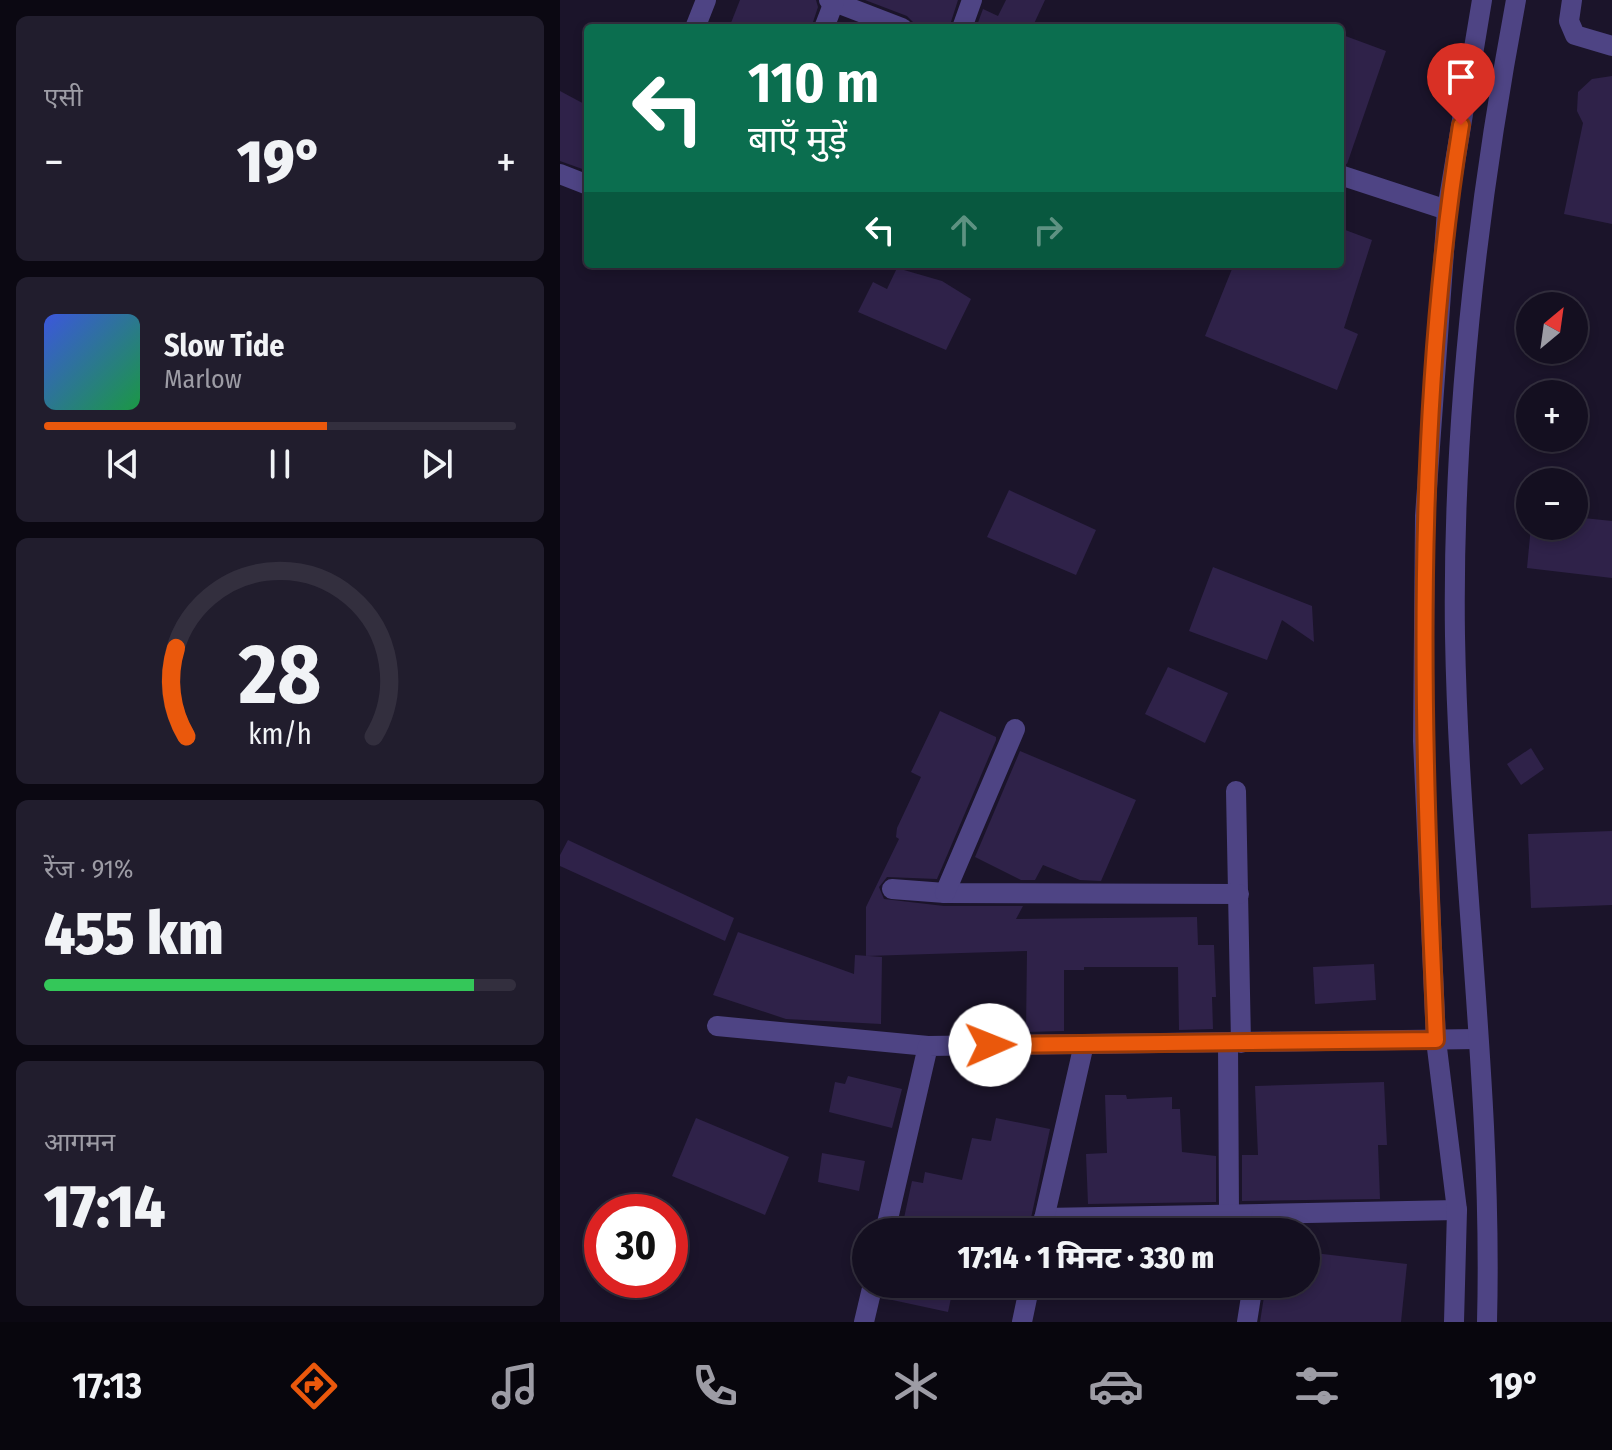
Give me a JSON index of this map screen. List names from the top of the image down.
{
  "north": "top right",
  "page": {
    "tile": [
      "एसी",
      ["रेंज · 91%", "455 km"],
      ["आगमन", "17:14"]
    ],
    "turn": ["110 m", "बाएँ मुड़ें"],
    "heat": ["−", "19°", "+"],
    "map_buttons": ["+", "−"],
    "song": ["Slow Tide", "Marlow"],
    "limit": "30",
    "trip": "17:14 · 1 मिनट · 330 m",
    "tabs": ["17:13", "19°"],
    "gauge": ["28", "km/h"]
  }
}
